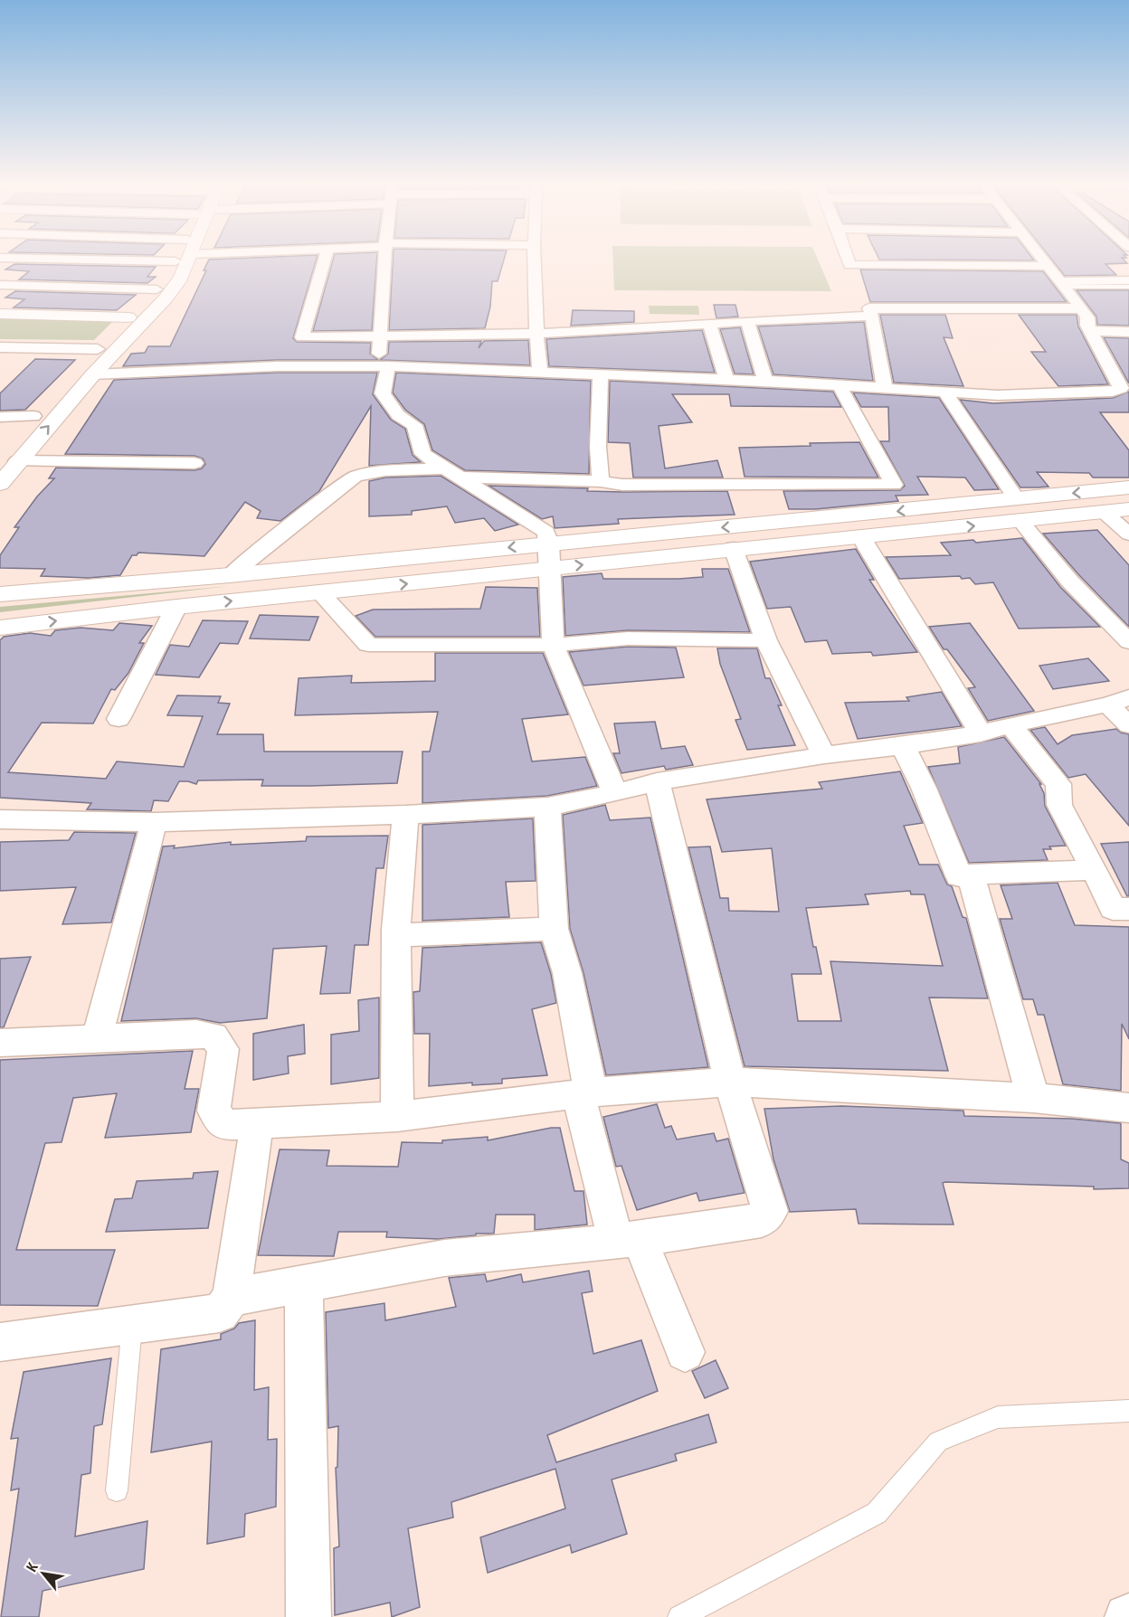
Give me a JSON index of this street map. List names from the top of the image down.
{
  "north": "top left"
}
